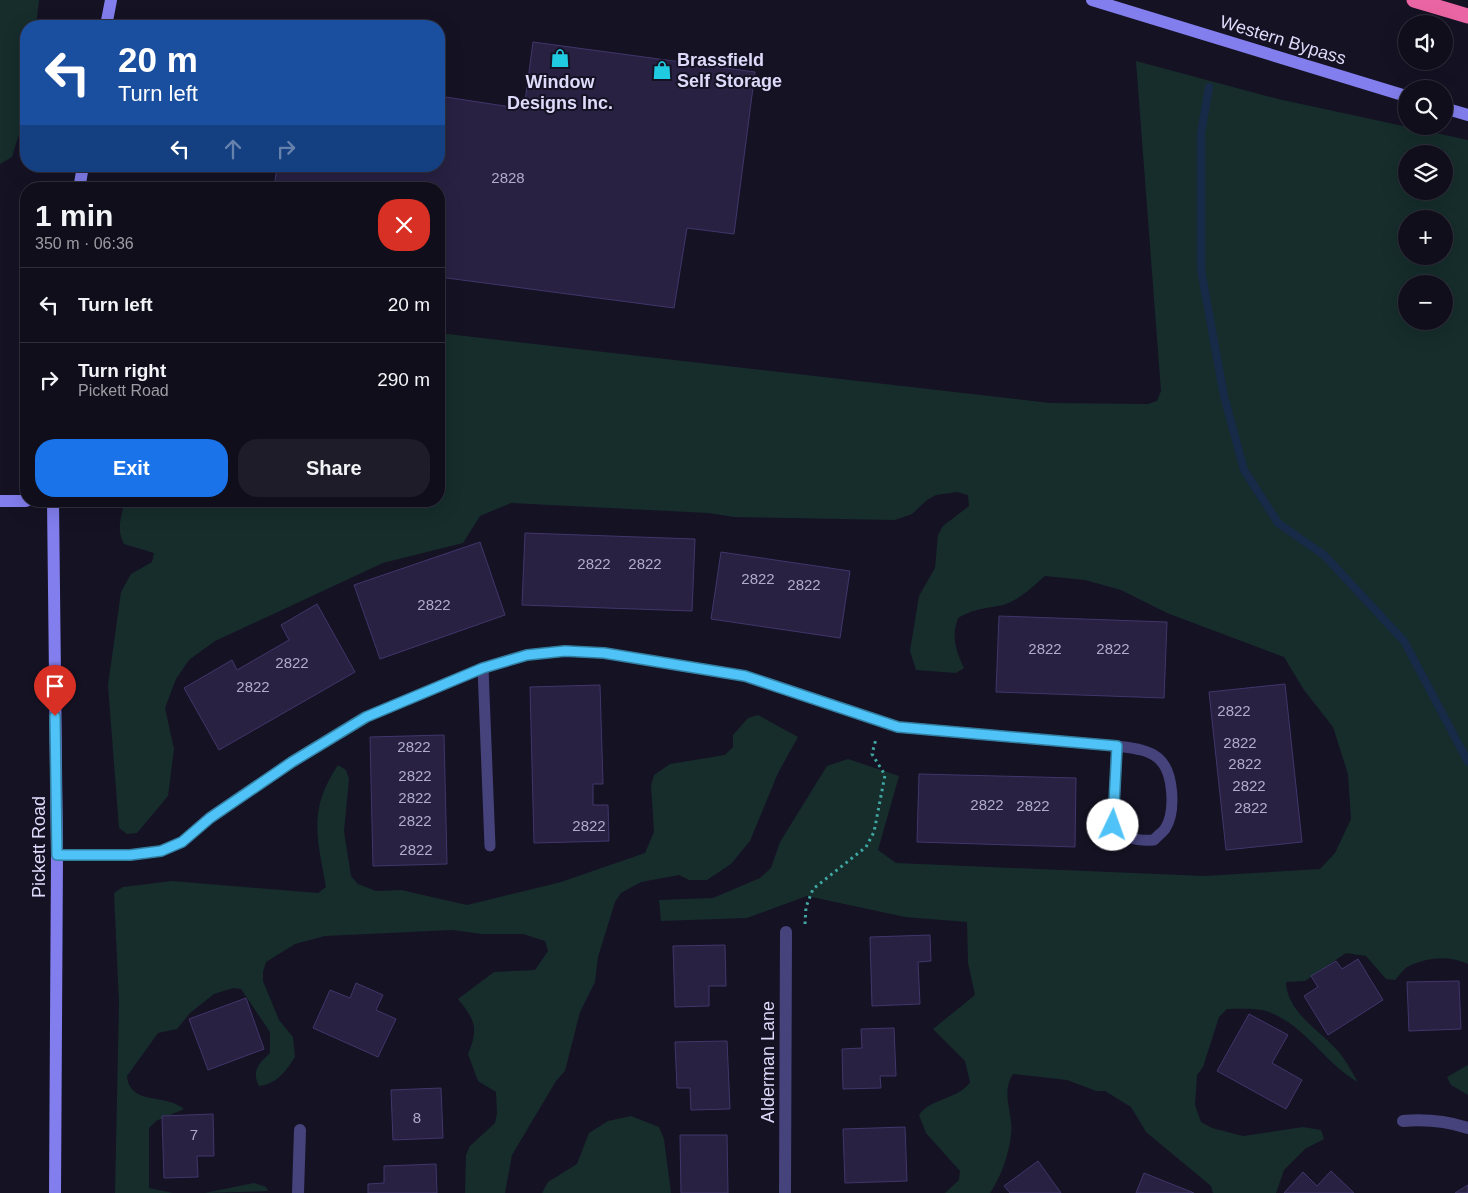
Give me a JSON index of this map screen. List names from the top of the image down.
{
  "streets": {
    "street": ["Western Bypass", "Pickett Road", "Alderman Lane"]
  },
  "places": {
    "shop": ["Window Designs Inc.", "Brassfield Self Storage"]
  },
  "house_numbers": [
    "2828",
    "2822",
    "2822",
    "2822",
    "2822",
    "2822",
    "2822",
    "2822",
    "2822",
    "2822",
    "2822",
    "2822",
    "2822",
    "2822",
    "2822",
    "2822",
    "2822",
    "2822",
    "2822",
    "2822",
    "2822",
    "2822",
    "2822",
    "8",
    "7"
  ],
  "page": {
    "map_buttons": ["+", "−"],
    "turn": ["20 m", "Turn left"],
    "heading": ["1 min", "350 m · 06:36"],
    "list": [
      {
        "name": "Turn left",
        "value": "20 m"
      },
      {
        "name": "Turn right",
        "note": "Pickett Road",
        "value": "290 m"
      }
    ],
    "buttons": ["Exit", "Share"]
  }
}
